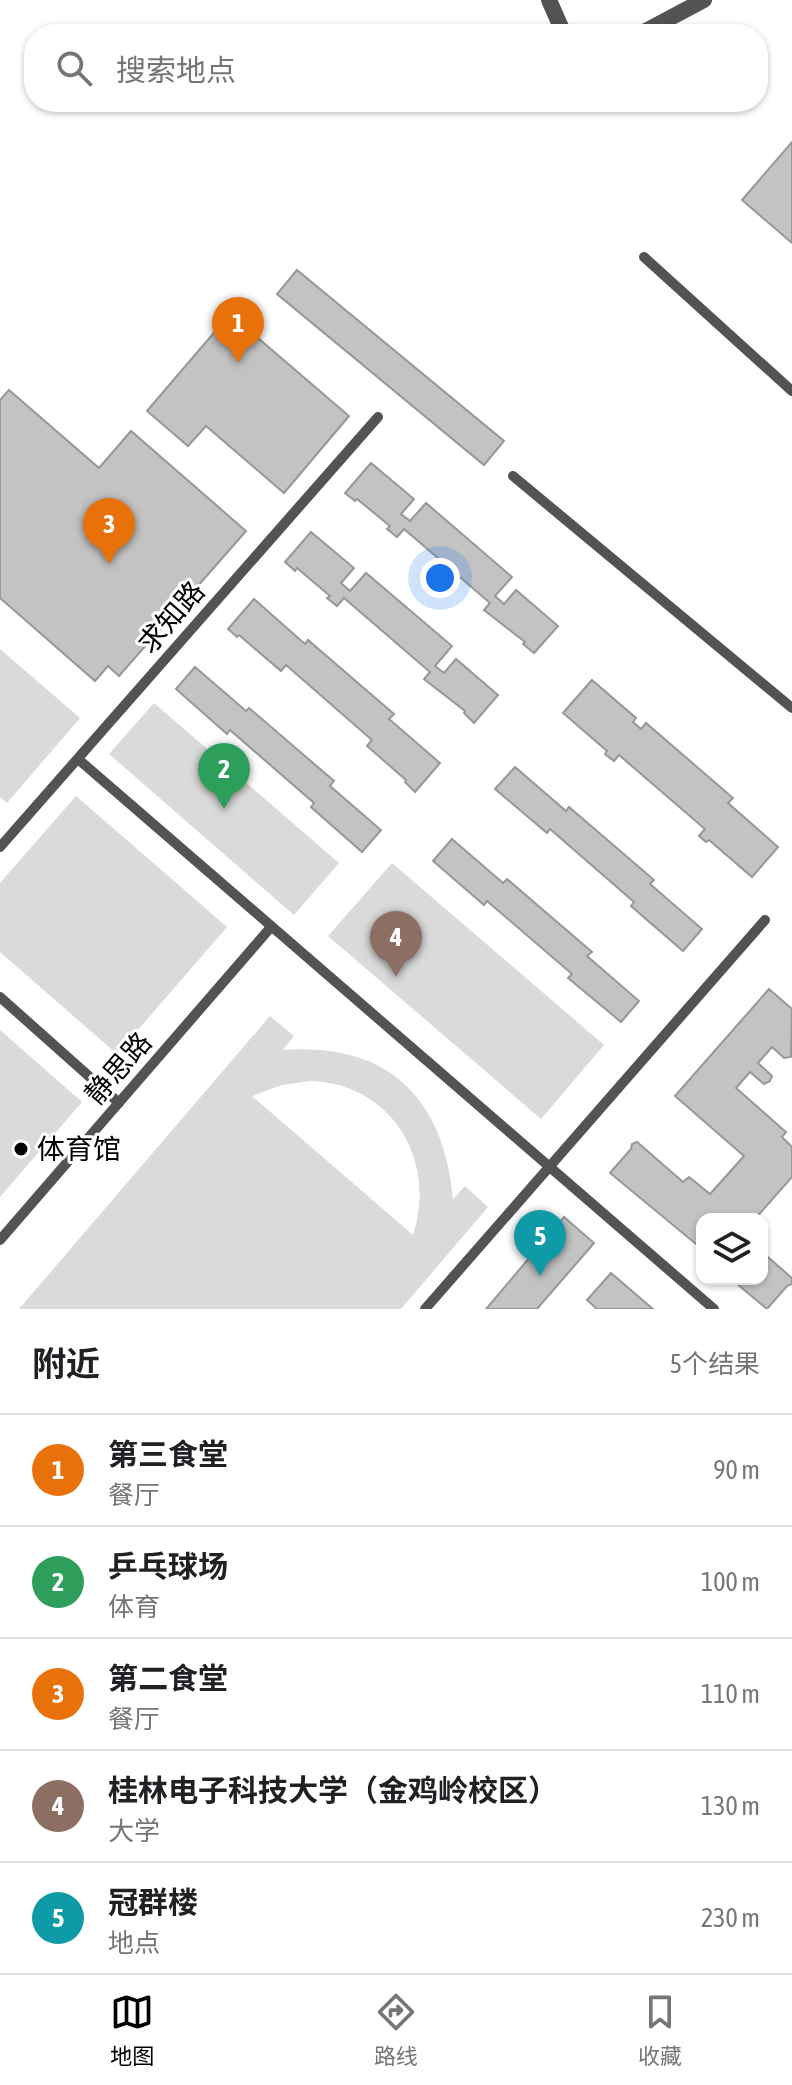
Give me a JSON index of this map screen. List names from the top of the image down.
{
  "streets": {
    "lane": ["求知路", "静思路"]
  },
  "places": ["体育馆"],
  "page": {
    "search": "搜索地点",
    "pins": [
      "1",
      "3",
      "2",
      "4",
      "5"
    ],
    "heading": ["附近", "5个结果"],
    "list": [
      {
        "mark": "1",
        "name": "第三食堂",
        "note": "餐厅",
        "value": "90 m"
      },
      {
        "mark": "2",
        "name": "乒乓球场",
        "note": "体育",
        "value": "100 m"
      },
      {
        "mark": "3",
        "name": "第二食堂",
        "note": "餐厅",
        "value": "110 m"
      },
      {
        "mark": "4",
        "name": "桂林电子科技大学（金鸡岭校区）",
        "note": "大学",
        "value": "130 m"
      },
      {
        "mark": "5",
        "name": "冠群楼",
        "note": "地点",
        "value": "230 m"
      }
    ],
    "nav": ["地图", "路线", "收藏"]
  }
}
